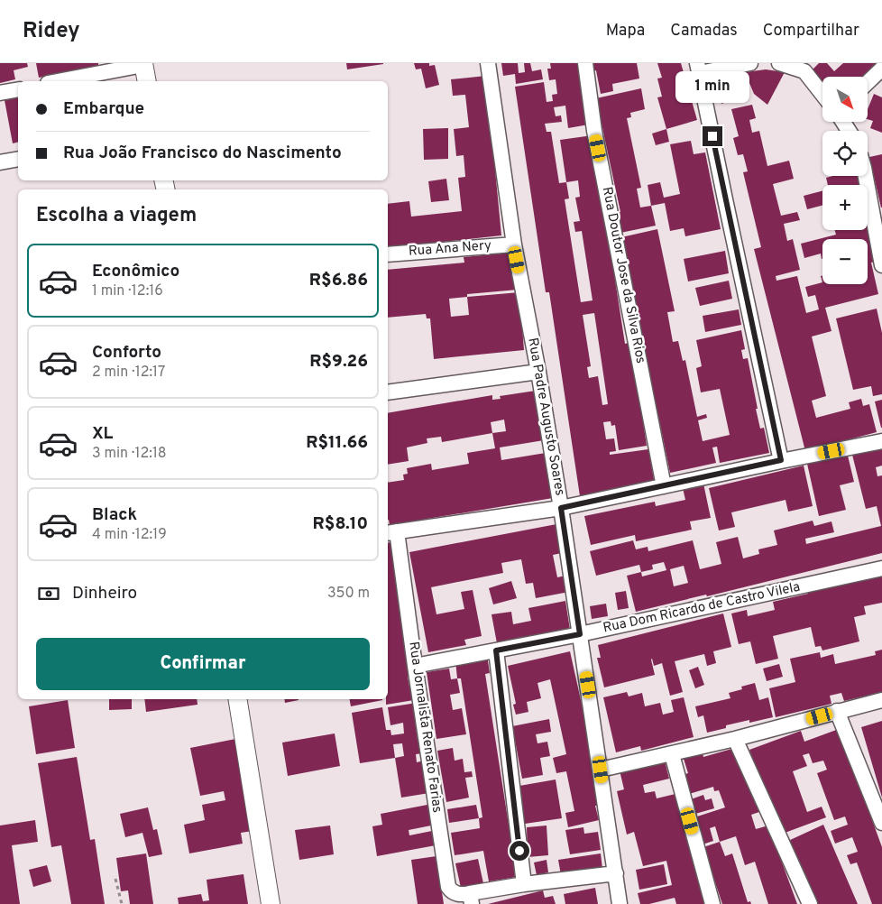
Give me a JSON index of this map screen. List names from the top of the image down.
{
  "streets": {
    "street": [
      "Rua Ana Nery",
      "Rua Doutor Jose da Silva Rios",
      "Rua Padre Augusto Soares",
      "Rua Dom Ricardo de Castro Vilela",
      "Rua Jornalista Renato Farias"
    ]
  },
  "crossings": [
    ["Rua Ana Nery", "Rua Padre Augusto Soares"],
    ["Rua Padre Augusto Soares", "Rua Dom Ricardo de Castro Vilela"],
    ["Rua Dom Ricardo de Castro Vilela", "Rua Jornalista Renato Farias"]
  ],
  "north": "bottom right",
  "page": {
    "header": "Ridey",
    "nav": ["Mapa", "Camadas", "Compartilhar"],
    "bubble": "1 min",
    "map_buttons": ["+", "−"],
    "banner": ["Embarque", "Rua João Francisco do Nascimento"],
    "heading": "Escolha a viagem",
    "list": [
      {
        "name": "Econômico",
        "note": "1 min · 12:16",
        "value": "R$6.86"
      },
      {
        "name": "Conforto",
        "note": "2 min · 12:17",
        "value": "R$9.26"
      },
      {
        "name": "XL",
        "note": "3 min · 12:18",
        "value": "R$11.66"
      },
      {
        "name": "Black",
        "note": "4 min · 12:19",
        "value": "R$8.10"
      }
    ],
    "pay": ["Dinheiro", "350 m"],
    "buttons": "Confirmar"
  }
}
